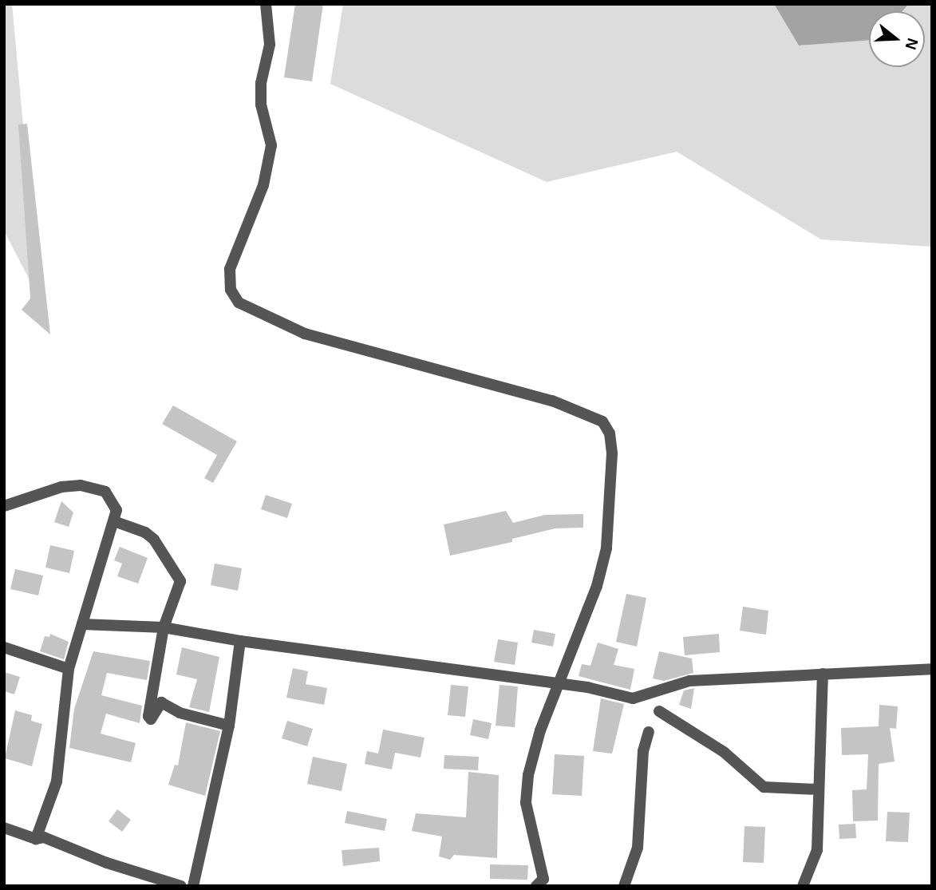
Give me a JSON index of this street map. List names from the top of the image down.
{
  "north": "right"
}
